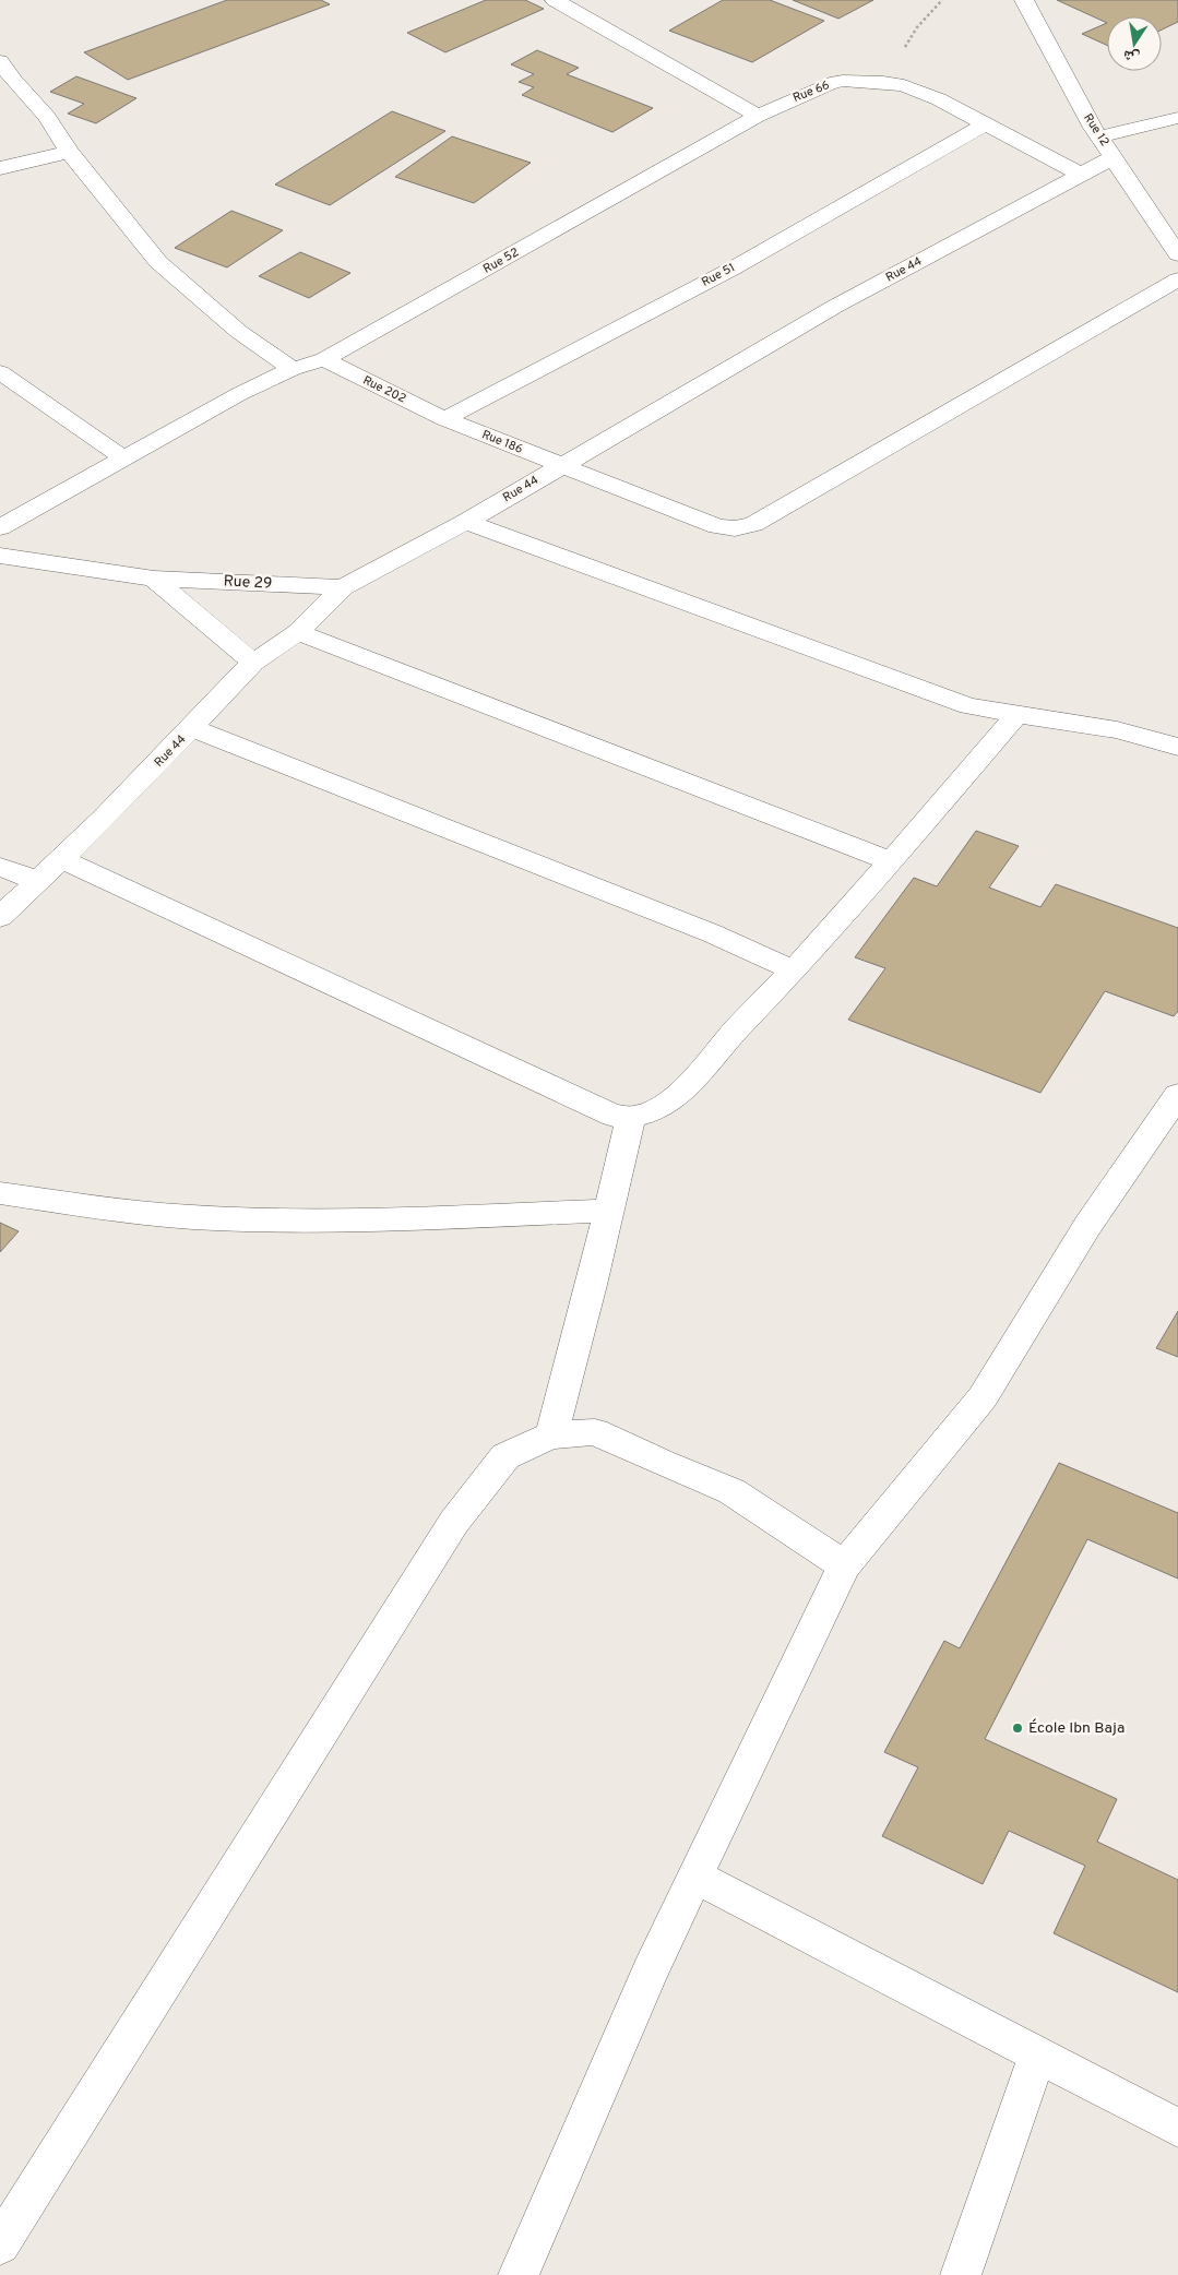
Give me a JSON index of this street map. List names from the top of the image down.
{
  "streets": {
    "street": [
      "Rue 66",
      "Rue 12",
      "Rue 52",
      "Rue 44",
      "Rue 51",
      "Rue 202",
      "Rue 186",
      "Rue 29"
    ]
  },
  "crossings": [
    ["Rue 66", "Rue 52"],
    ["Rue 66", "Rue 44"],
    ["Rue 66", "Rue 51"],
    ["Rue 12", "Rue 44"],
    ["Rue 52", "Rue 202"],
    ["Rue 44", "Rue 186"],
    ["Rue 44", "Rue 29"],
    ["Rue 51", "Rue 202"],
    ["Rue 51", "Rue 186"],
    ["Rue 202", "Rue 186"]
  ],
  "places": ["École Ibn Baja"],
  "north": "bottom"
}
